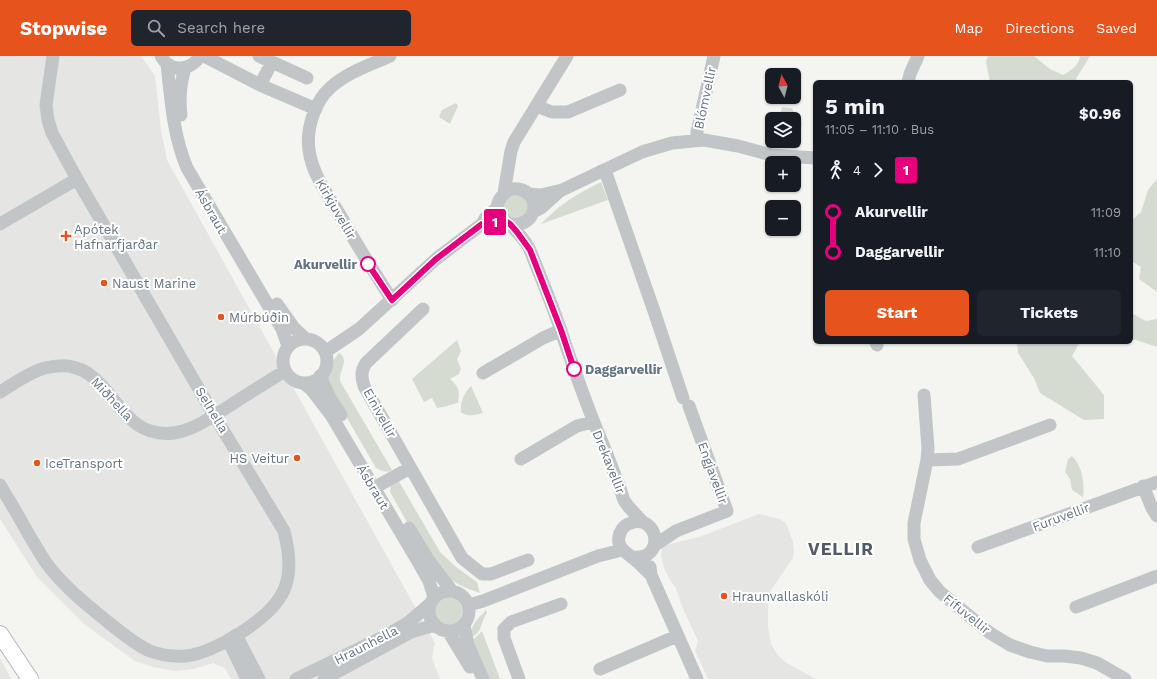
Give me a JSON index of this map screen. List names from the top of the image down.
{
  "streets": {
    "street": [
      "Blómvellir",
      "Kirkjuvellir",
      "Ásbraut",
      "Miðhella",
      "Selhella",
      "Einivellir",
      "Drekavellir",
      "Engjavellir",
      "Furuvellir",
      "Fífuvellir",
      "Hraunhella"
    ]
  },
  "crossings": [
    ["Ásbraut", "Miðhella"],
    ["Ásbraut", "Hraunhella"],
    ["Miðhella", "Selhella"],
    ["Drekavellir", "Engjavellir"]
  ],
  "districts": ["VELLIR"],
  "places": {
    "health": ["Apótek Hafnarfjarðar"],
    "other": [
      "Akurvellir",
      "Naust Marine",
      "Múrbúðin",
      "Daggarvellir",
      "HS Veitur",
      "IceTransport",
      "Hraunvallaskóli"
    ]
  },
  "lines": ["bus line 1"],
  "north": "top",
  "page": {
    "header": "Stopwise",
    "search": "Search here",
    "nav": ["Map", "Directions", "Saved"],
    "on_map": "1",
    "map_buttons": ["+", "−"],
    "heading": ["5 min", "11:05 – 11:10 · Bus", "$0.96"],
    "legs": ["4", "1"],
    "list": [
      {
        "name": "Akurvellir",
        "value": "11:09"
      },
      {
        "name": "Daggarvellir",
        "value": "11:10"
      }
    ],
    "buttons": ["Start", "Tickets"]
  }
}
